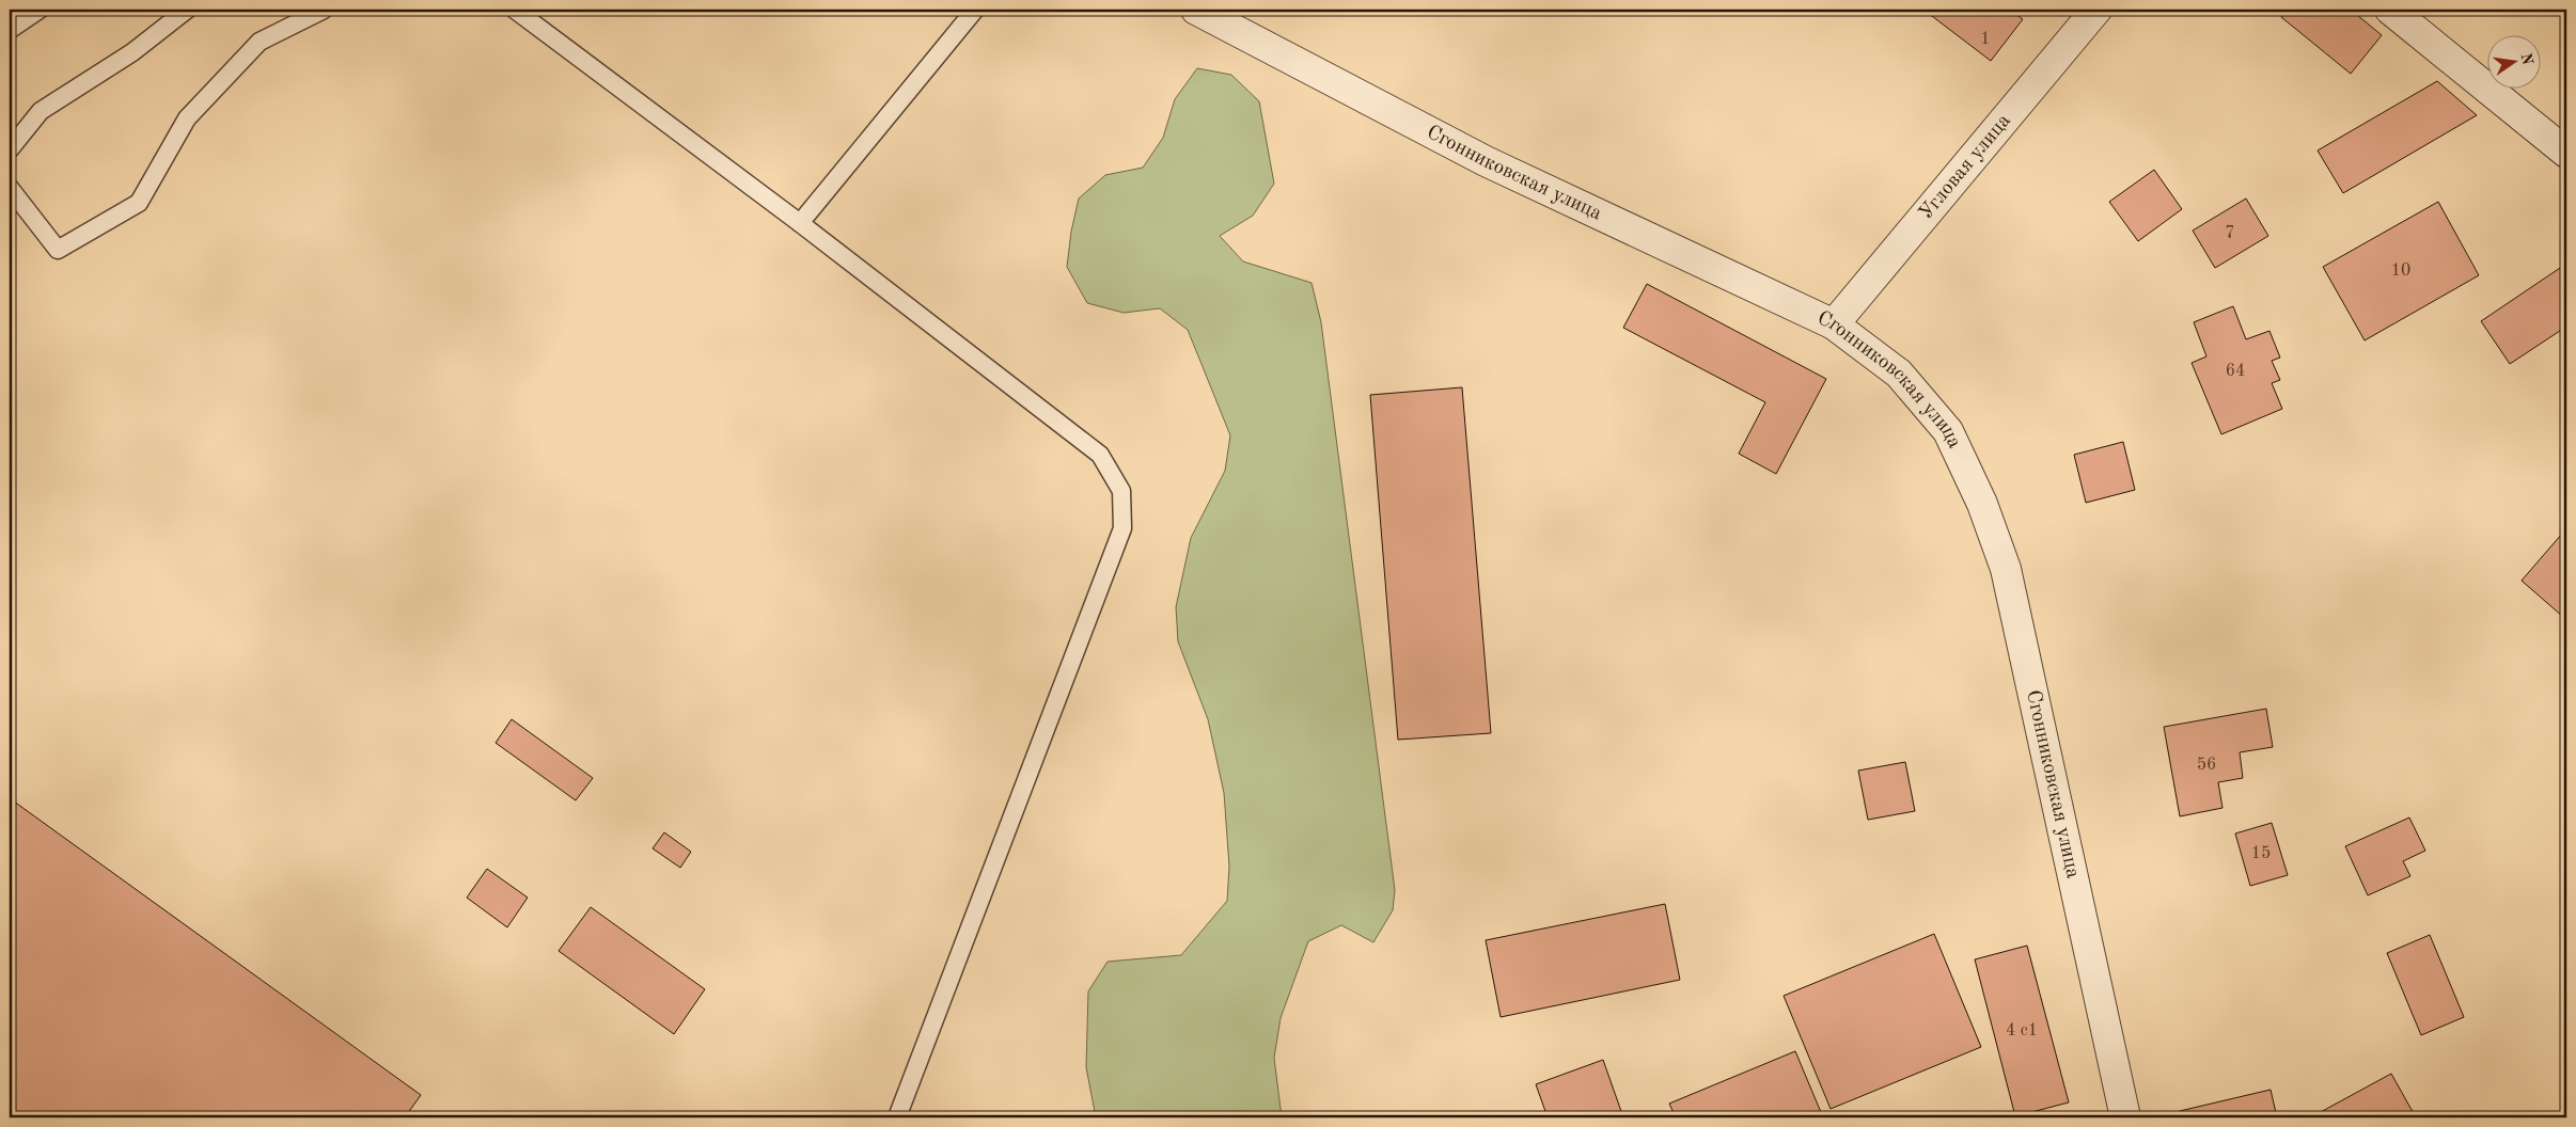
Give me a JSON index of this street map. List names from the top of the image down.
{
  "streets": {
    "street": ["Угловая улица", "Сгонниковская улица"]
  },
  "crossings": [
    ["Угловая улица", "Сгонниковская улица"]
  ],
  "house_numbers": [
    "1",
    "7",
    "10",
    "64",
    "56",
    "15",
    "4 с1"
  ],
  "north": "right"
}
